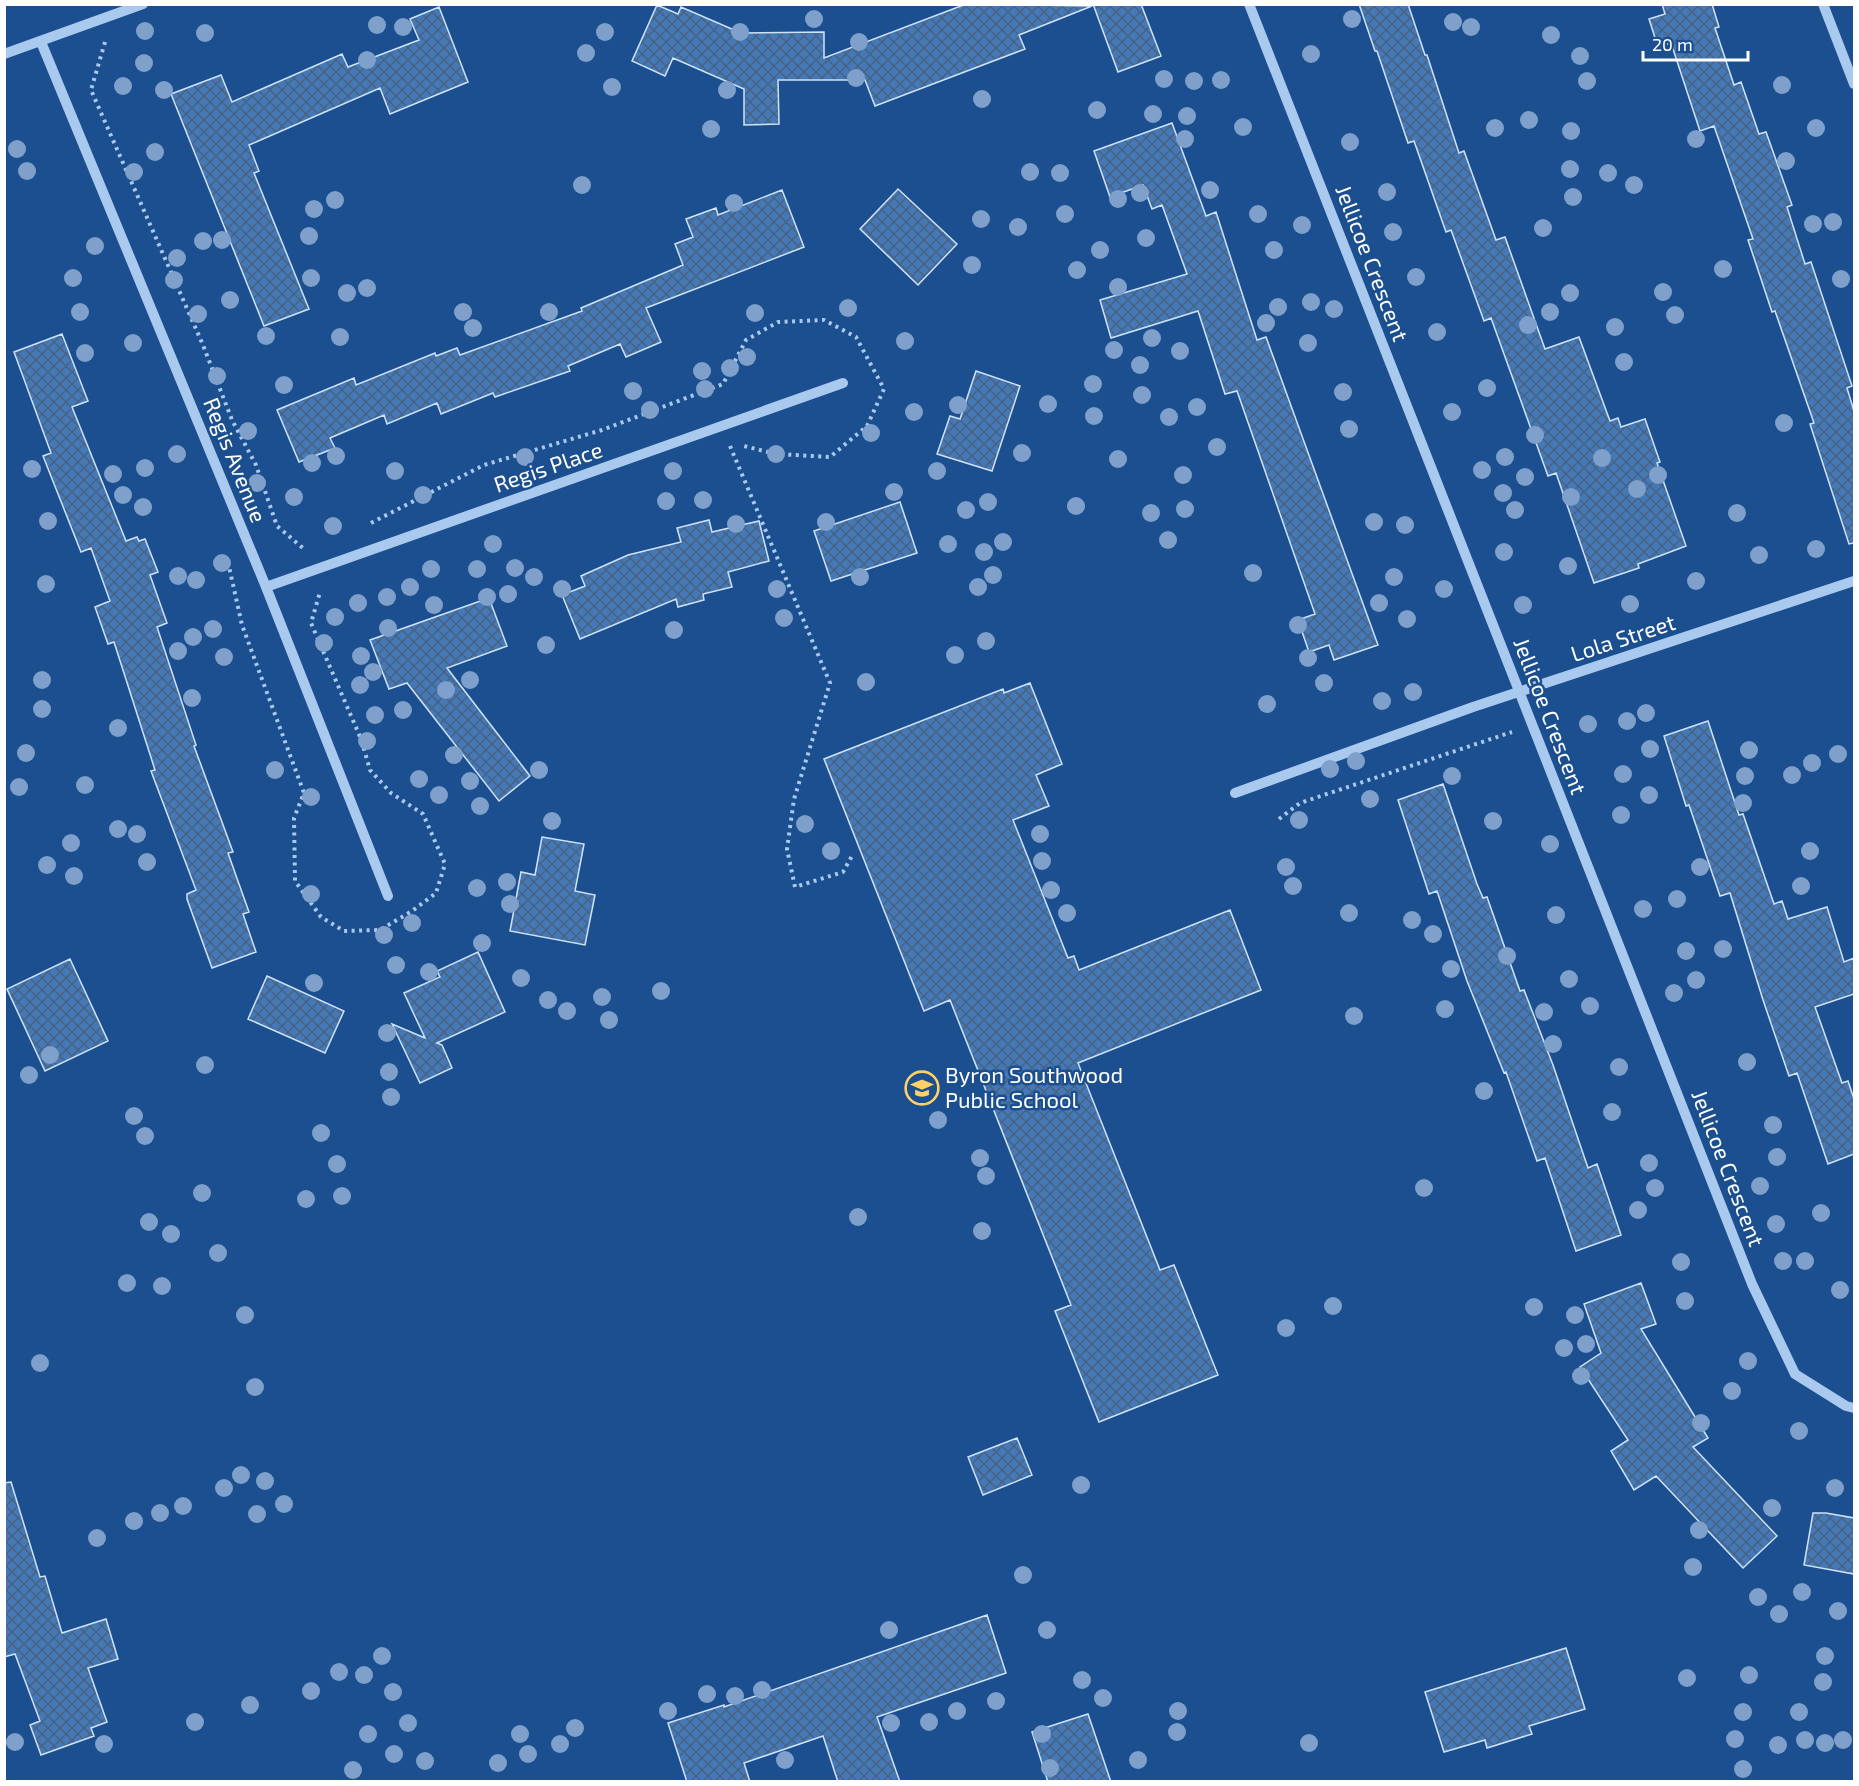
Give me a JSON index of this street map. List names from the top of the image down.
{
  "streets": {
    "street": [
      "Jellicoe Crescent",
      "Regis Avenue",
      "Regis Place",
      "Lola Street"
    ]
  },
  "crossings": [
    ["Jellicoe Crescent", "Lola Street"],
    ["Regis Avenue", "Regis Place"]
  ],
  "places": {
    "school or university": ["Byron Southwood Public School"]
  },
  "scale_bar": "20 m"
}
